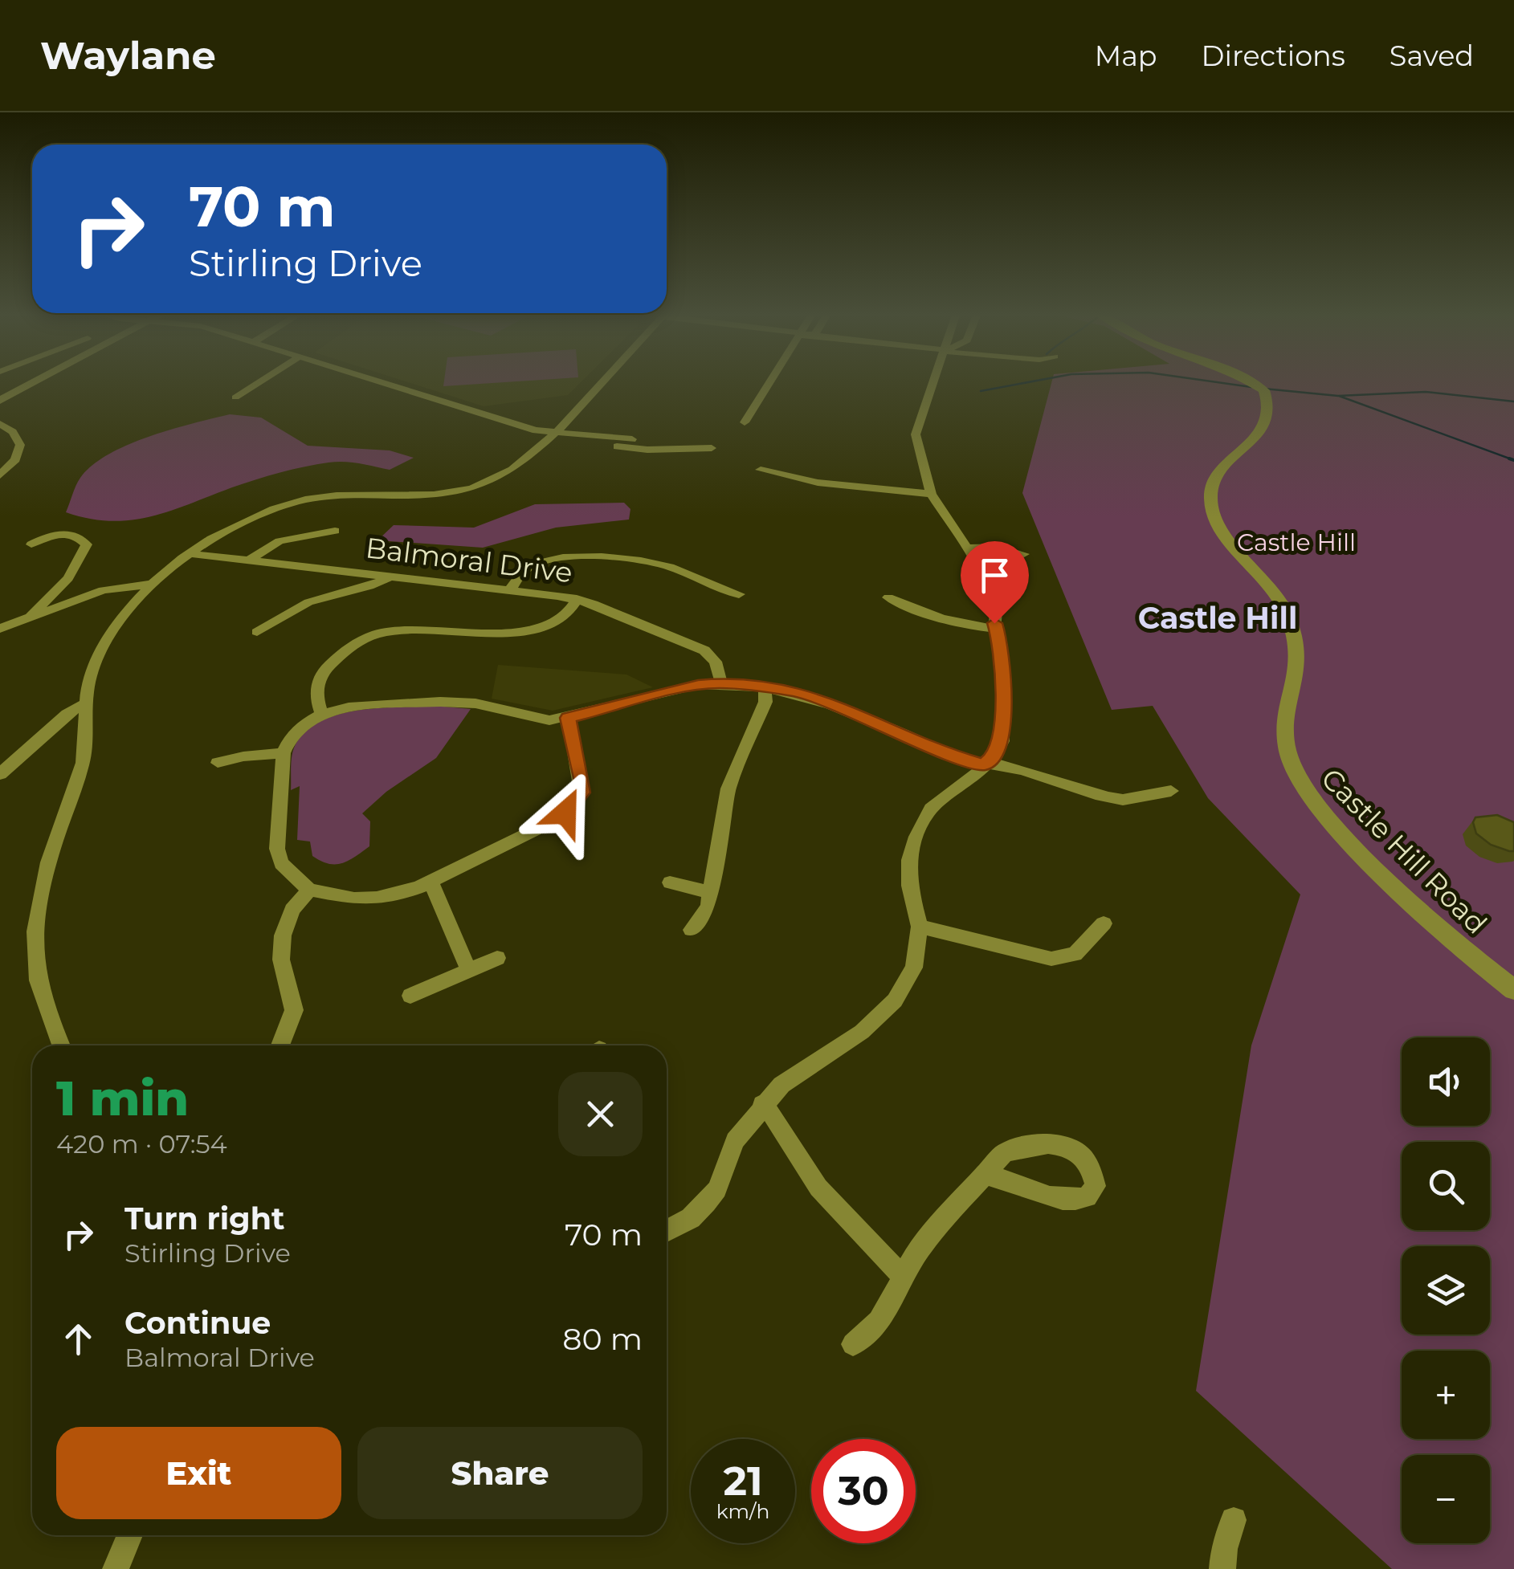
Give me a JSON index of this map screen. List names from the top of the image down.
{
  "streets": {
    "main road": ["Castle Hill Road"],
    "street": ["Balmoral Drive"]
  },
  "districts": ["Castle Hill"],
  "parks": ["Castle Hill"],
  "page": {
    "header": "Waylane",
    "nav": ["Map", "Directions", "Saved"],
    "turn": ["70 m", "Stirling Drive"],
    "map_buttons": ["+", "−"],
    "heading": ["1 min", "420 m · 07:54"],
    "list": [
      {
        "name": "Turn right",
        "note": "Stirling Drive",
        "value": "70 m"
      },
      {
        "name": "Continue",
        "note": "Balmoral Drive",
        "value": "80 m"
      }
    ],
    "buttons": ["Exit", "Share"],
    "speed": "21 km/h",
    "limit": "30"
  }
}
